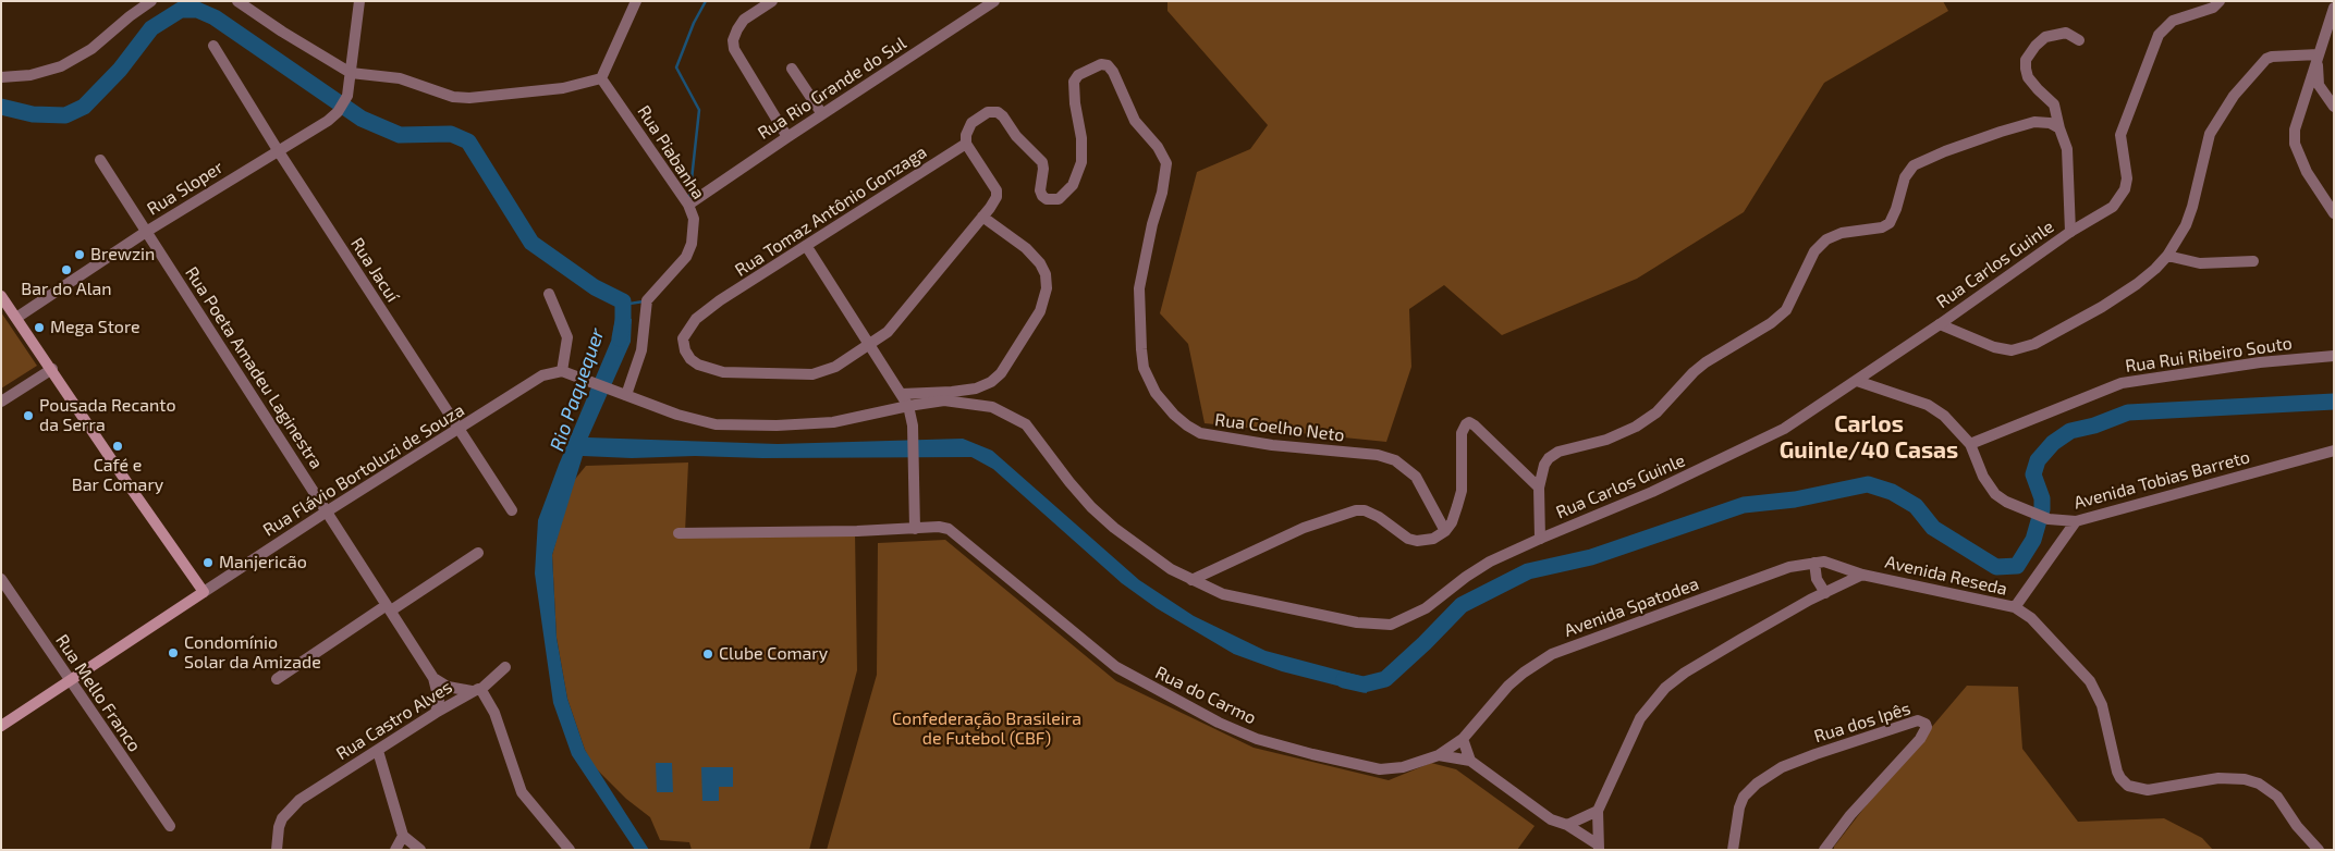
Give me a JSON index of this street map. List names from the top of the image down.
{
  "streets": {
    "main road": ["Rua Flávio Bortoluzi de Souza"],
    "street": [
      "Rua Rio Grande do Sul",
      "Rua Piabanha",
      "Rua Sloper",
      "Rua Tomaz Antônio Gonzaga",
      "Rua Carlos Guinle",
      "Rua Jacuí",
      "Rua Rui Ribeiro Souto",
      "Rua Poeta Amadeu Laginestra",
      "Rua Coelho Neto",
      "Avenida Tobias Barreto",
      "Avenida Reseda",
      "Avenida Spatodea",
      "Rua Mello Franco",
      "Rua do Carmo",
      "Rua Castro Alves",
      "Rua dos Ipês"
    ]
  },
  "crossings": [
    ["Rua Rio Grande do Sul", "Rua Piabanha"],
    ["Rua Piabanha", "Rua Carlos Guinle"],
    ["Rua Sloper", "Rua Jacuí"],
    ["Rua Sloper", "Rua Poeta Amadeu Laginestra"],
    ["Rua Tomaz Antônio Gonzaga", "Rua Coelho Neto"],
    ["Rua Carlos Guinle", "Rua Flávio Bortoluzi de Souza"],
    ["Rua Carlos Guinle", "Avenida Tobias Barreto"],
    ["Rua Jacuí", "Rua Flávio Bortoluzi de Souza"],
    ["Rua Rui Ribeiro Souto", "Avenida Tobias Barreto"],
    ["Rua Poeta Amadeu Laginestra", "Rua Flávio Bortoluzi de Souza"],
    ["Rua Poeta Amadeu Laginestra", "Rua Castro Alves"],
    ["Rua Flávio Bortoluzi de Souza", "Rua Mello Franco"],
    ["Avenida Reseda", "Avenida Spatodea"],
    ["Avenida Spatodea", "Rua do Carmo"]
  ],
  "districts": ["Carlos Guinle/40 Casas"],
  "water": ["Rio Paquequer"],
  "parks": ["Confederação Brasileira de Futebol (CBF)"],
  "places": [
    "Brewzin",
    "Bar do Alan",
    "Mega Store",
    "Pousada Recanto da Serra",
    "Café e Bar Comary",
    "Manjericão",
    "Condomínio Solar da Amizade",
    "Clube Comary"
  ]
}
